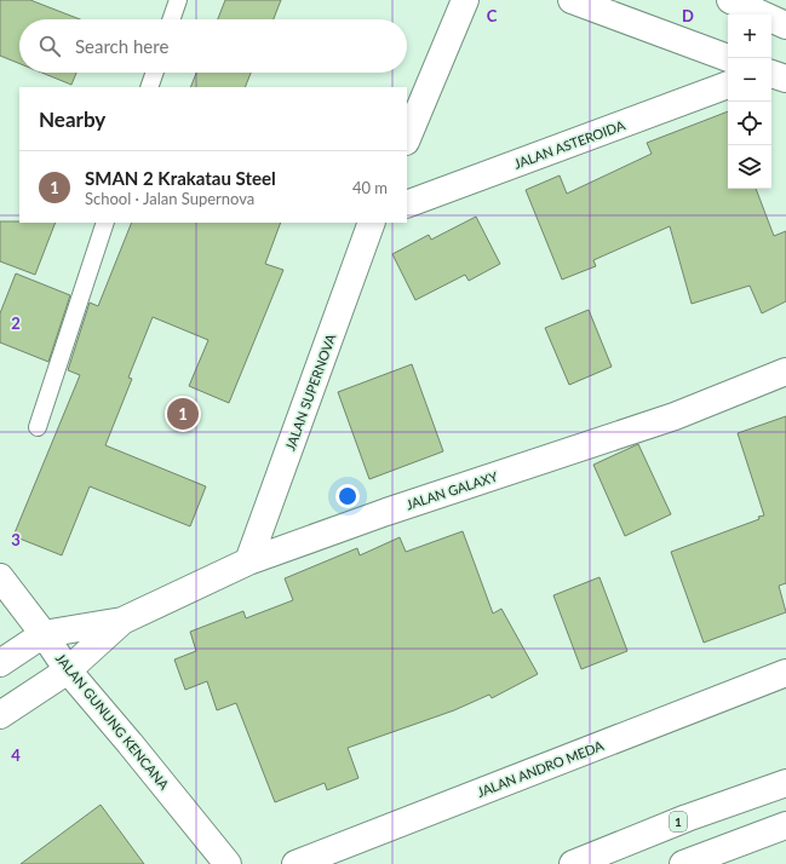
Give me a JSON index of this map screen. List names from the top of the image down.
{
  "streets": {
    "main road": [
      "JALAN ASTEROIDA",
      "JALAN SUPERNOVA",
      "JALAN GALAXY",
      "JALAN GUNUNG KENCANA",
      "JALAN ANDRO MEDA",
      "1"
    ]
  },
  "crossings": [
    ["JALAN SUPERNOVA", "JALAN GALAXY"],
    ["JALAN GALAXY", "JALAN GUNUNG KENCANA"]
  ],
  "page": {
    "map_buttons": ["+", "−"],
    "search": "Search here",
    "heading": "Nearby",
    "list": [
      {
        "mark": "1",
        "name": "SMAN 2 Krakatau Steel",
        "note": "School · Jalan Supernova",
        "value": "40 m"
      }
    ],
    "pins": "1"
  },
  "grid": {
    "columns": ["C", "D"],
    "rows": ["2", "3", "4"]
  }
}
